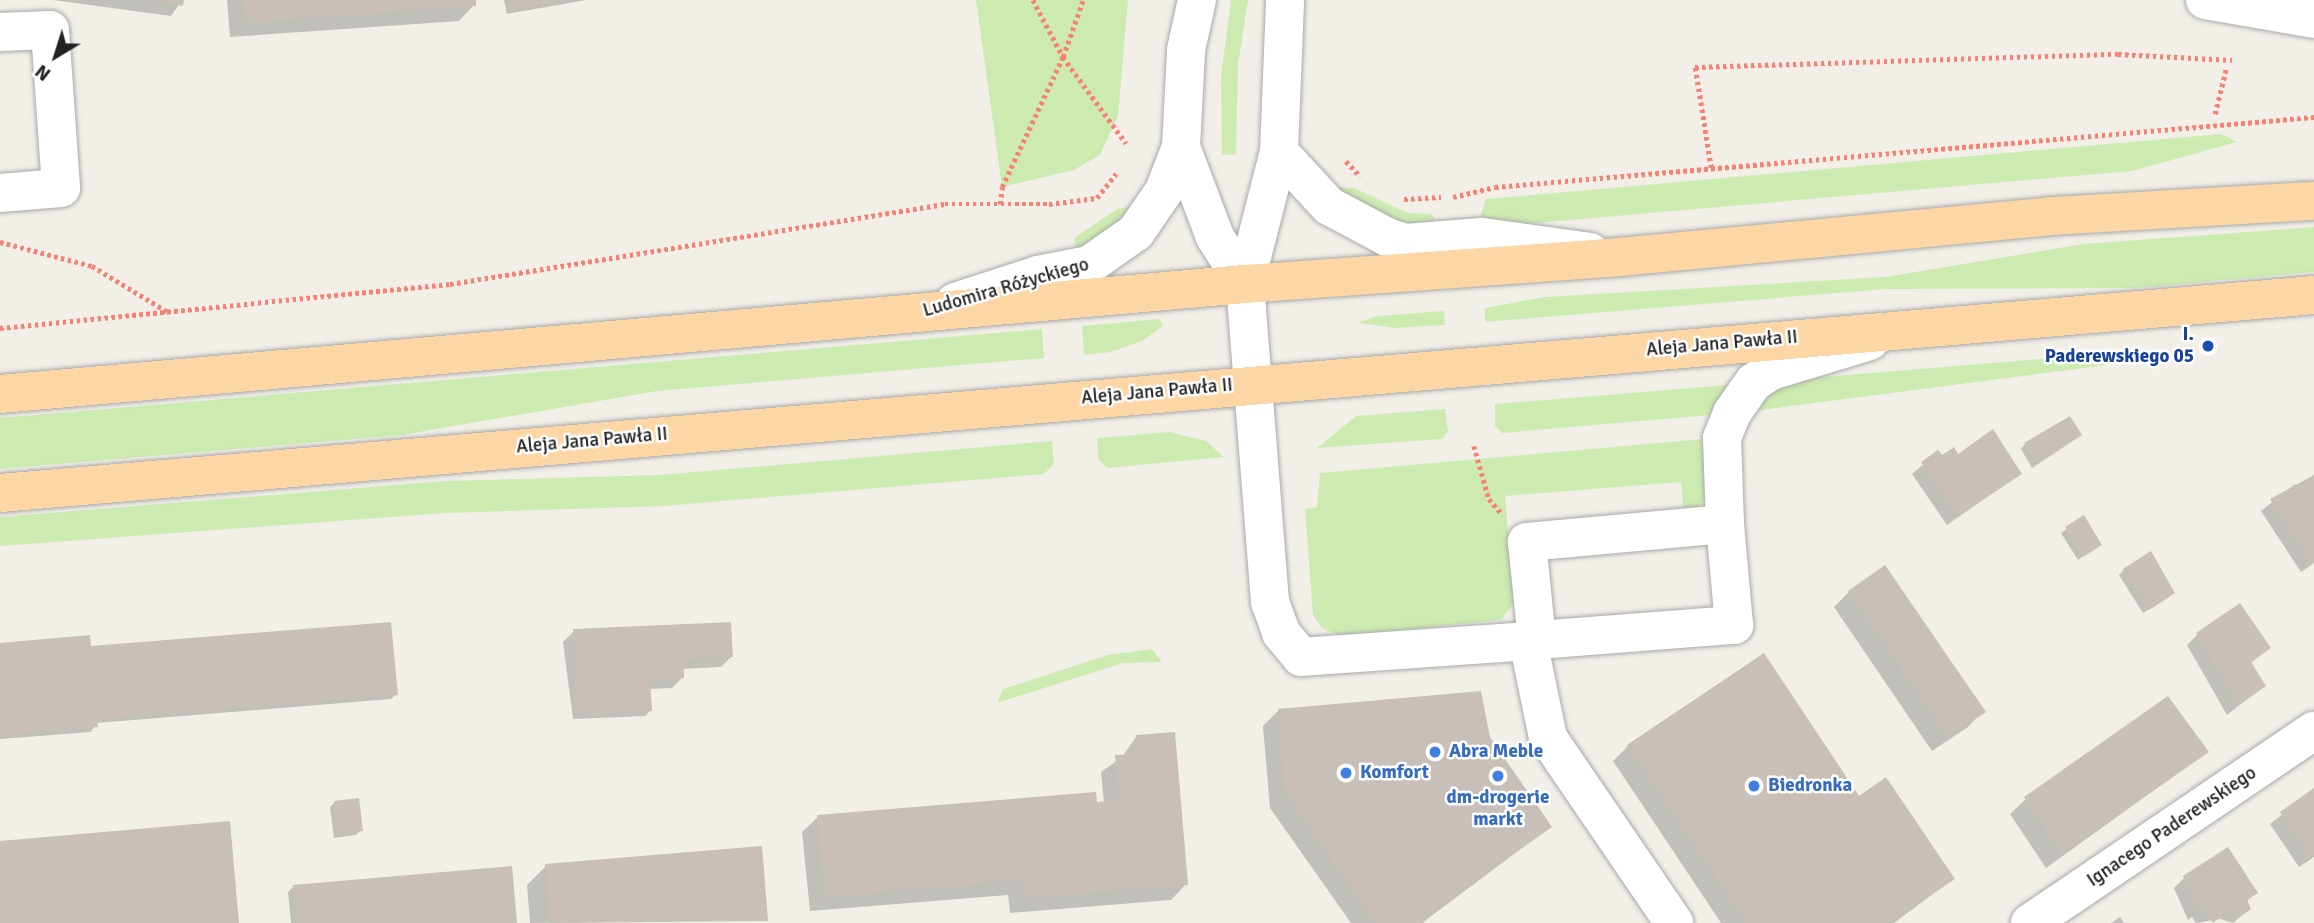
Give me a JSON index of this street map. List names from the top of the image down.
{
  "streets": {
    "main road": ["Aleja Jana Pawła II"],
    "street": ["Ludomira Różyckiego", "Ignacego Paderewskiego"]
  },
  "places": [
    "I. Paderewskiego 05",
    "Abra Meble",
    "Komfort",
    "dm-drogerie markt",
    "Biedronka"
  ],
  "north": "bottom left"
}
